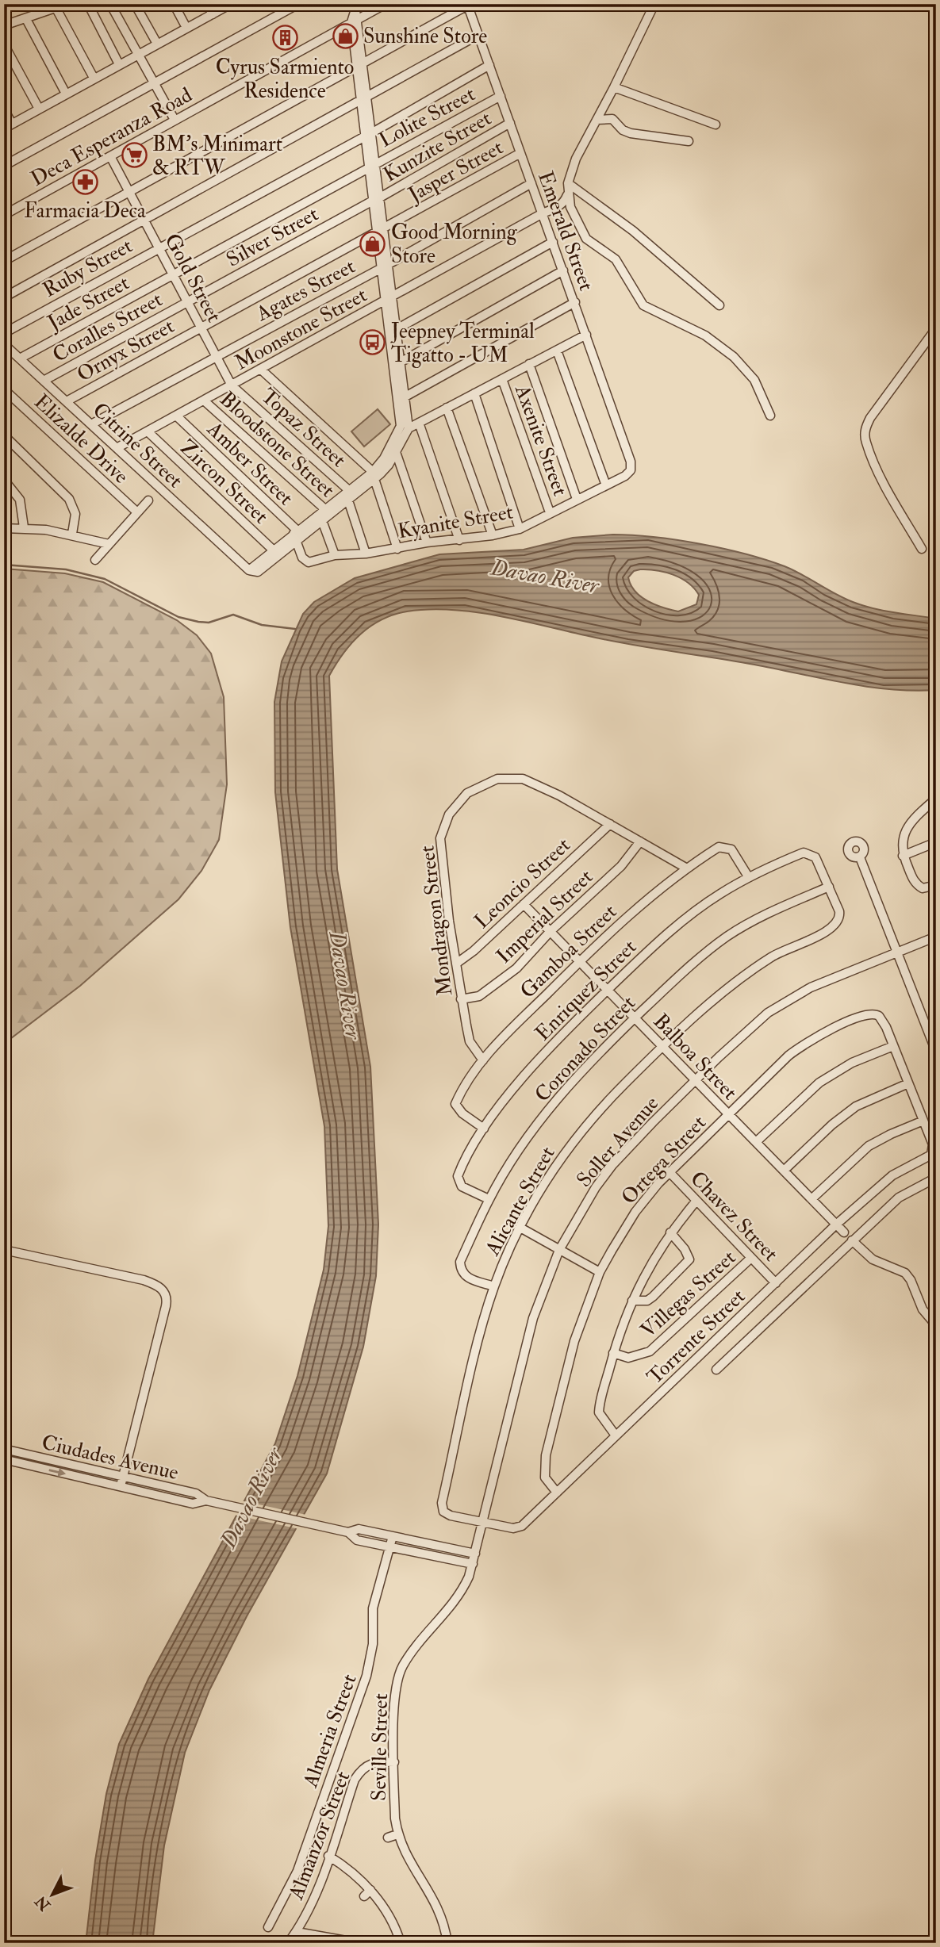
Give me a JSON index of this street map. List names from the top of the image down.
{
  "streets": {
    "street": [
      "Lolite Street",
      "Deca Esperanza Road",
      "Kunzite Street",
      "Jasper Street",
      "Emerald Street",
      "Silver Street",
      "Ruby Street",
      "Gold Street",
      "Agates Street",
      "Jade Street",
      "Coralles Street",
      "Moonstone Street",
      "Ornyx Street",
      "Topaz Street",
      "Elizalde Drive",
      "Axenite Street",
      "Bloodstone Street",
      "Citrine Street",
      "Amber Street",
      "Zircon Street",
      "Kyanite Street",
      "Leoncio Street",
      "Imperial Street",
      "Mondragon Street",
      "Gamboa Street",
      "Enriquez Street",
      "Coronado Street",
      "Balboa Street",
      "Soller Avenue",
      "Ortega Street",
      "Alicante Street",
      "Chavez Street",
      "Villegas Street",
      "Torrente Street",
      "Ciudades Avenue",
      "Almeria Street",
      "Seville Street",
      "Almanzor Street"
    ]
  },
  "crossings": [
    ["Lolite Street", "Emerald Street"],
    ["Lolite Street", "Gold Street"],
    ["Lolite Street", "Jade Street"],
    ["Deca Esperanza Road", "Gold Street"],
    ["Kunzite Street", "Emerald Street"],
    ["Kunzite Street", "Silver Street"],
    ["Jasper Street", "Emerald Street"],
    ["Jasper Street", "Gold Street"],
    ["Jasper Street", "Ornyx Street"],
    ["Emerald Street", "Ruby Street"],
    ["Emerald Street", "Agates Street"],
    ["Emerald Street", "Moonstone Street"],
    ["Emerald Street", "Kyanite Street"],
    ["Silver Street", "Gold Street"],
    ["Silver Street", "Coralles Street"],
    ["Ruby Street", "Gold Street"],
    ["Gold Street", "Agates Street"],
    ["Gold Street", "Jade Street"],
    ["Gold Street", "Coralles Street"],
    ["Gold Street", "Moonstone Street"],
    ["Gold Street", "Ornyx Street"],
    ["Gold Street", "Topaz Street"],
    ["Agates Street", "Citrine Street"],
    ["Jade Street", "Citrine Street"],
    ["Coralles Street", "Citrine Street"],
    ["Moonstone Street", "Topaz Street"],
    ["Moonstone Street", "Bloodstone Street"],
    ["Moonstone Street", "Citrine Street"],
    ["Moonstone Street", "Amber Street"],
    ["Moonstone Street", "Zircon Street"],
    ["Ornyx Street", "Citrine Street"],
    ["Axenite Street", "Kyanite Street"],
    ["Citrine Street", "Zircon Street"],
    ["Amber Street", "Kyanite Street"],
    ["Leoncio Street", "Mondragon Street"],
    ["Leoncio Street", "Balboa Street"],
    ["Imperial Street", "Mondragon Street"],
    ["Imperial Street", "Balboa Street"],
    ["Mondragon Street", "Gamboa Street"],
    ["Gamboa Street", "Enriquez Street"],
    ["Gamboa Street", "Balboa Street"],
    ["Enriquez Street", "Coronado Street"],
    ["Enriquez Street", "Balboa Street"],
    ["Enriquez Street", "Alicante Street"],
    ["Coronado Street", "Balboa Street"],
    ["Coronado Street", "Alicante Street"],
    ["Balboa Street", "Soller Avenue"],
    ["Balboa Street", "Ortega Street"],
    ["Balboa Street", "Alicante Street"],
    ["Balboa Street", "Torrente Street"],
    ["Soller Avenue", "Alicante Street"],
    ["Soller Avenue", "Torrente Street"],
    ["Soller Avenue", "Ciudades Avenue"],
    ["Soller Avenue", "Seville Street"],
    ["Ortega Street", "Chavez Street"],
    ["Ortega Street", "Torrente Street"],
    ["Alicante Street", "Torrente Street"],
    ["Chavez Street", "Villegas Street"],
    ["Chavez Street", "Torrente Street"],
    ["Ciudades Avenue", "Almeria Street"],
    ["Ciudades Avenue", "Seville Street"],
    ["Seville Street", "Almanzor Street"]
  ],
  "water": ["Davao River"],
  "places": {
    "shop": ["Sunshine Store", "Good Morning Store"],
    "building": ["Cyrus Sarmiento Residence"],
    "supermarket": ["BM's Minimart & RTW"],
    "pharmacy": ["Farmacia Deca"],
    "bus stop": ["Jeepney Terminal Tigatto - UM"]
  },
  "north": "bottom left"
}
